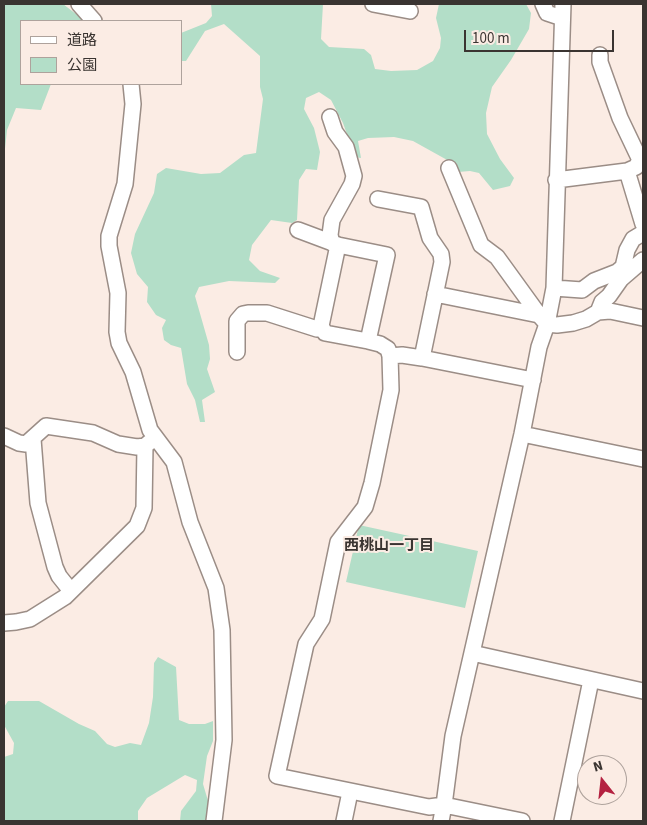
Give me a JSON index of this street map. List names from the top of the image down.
{
  "districts": ["西桃山一丁目"],
  "legend": ["道路", "公園"],
  "scale_bar": "100 m",
  "north": "top"
}
